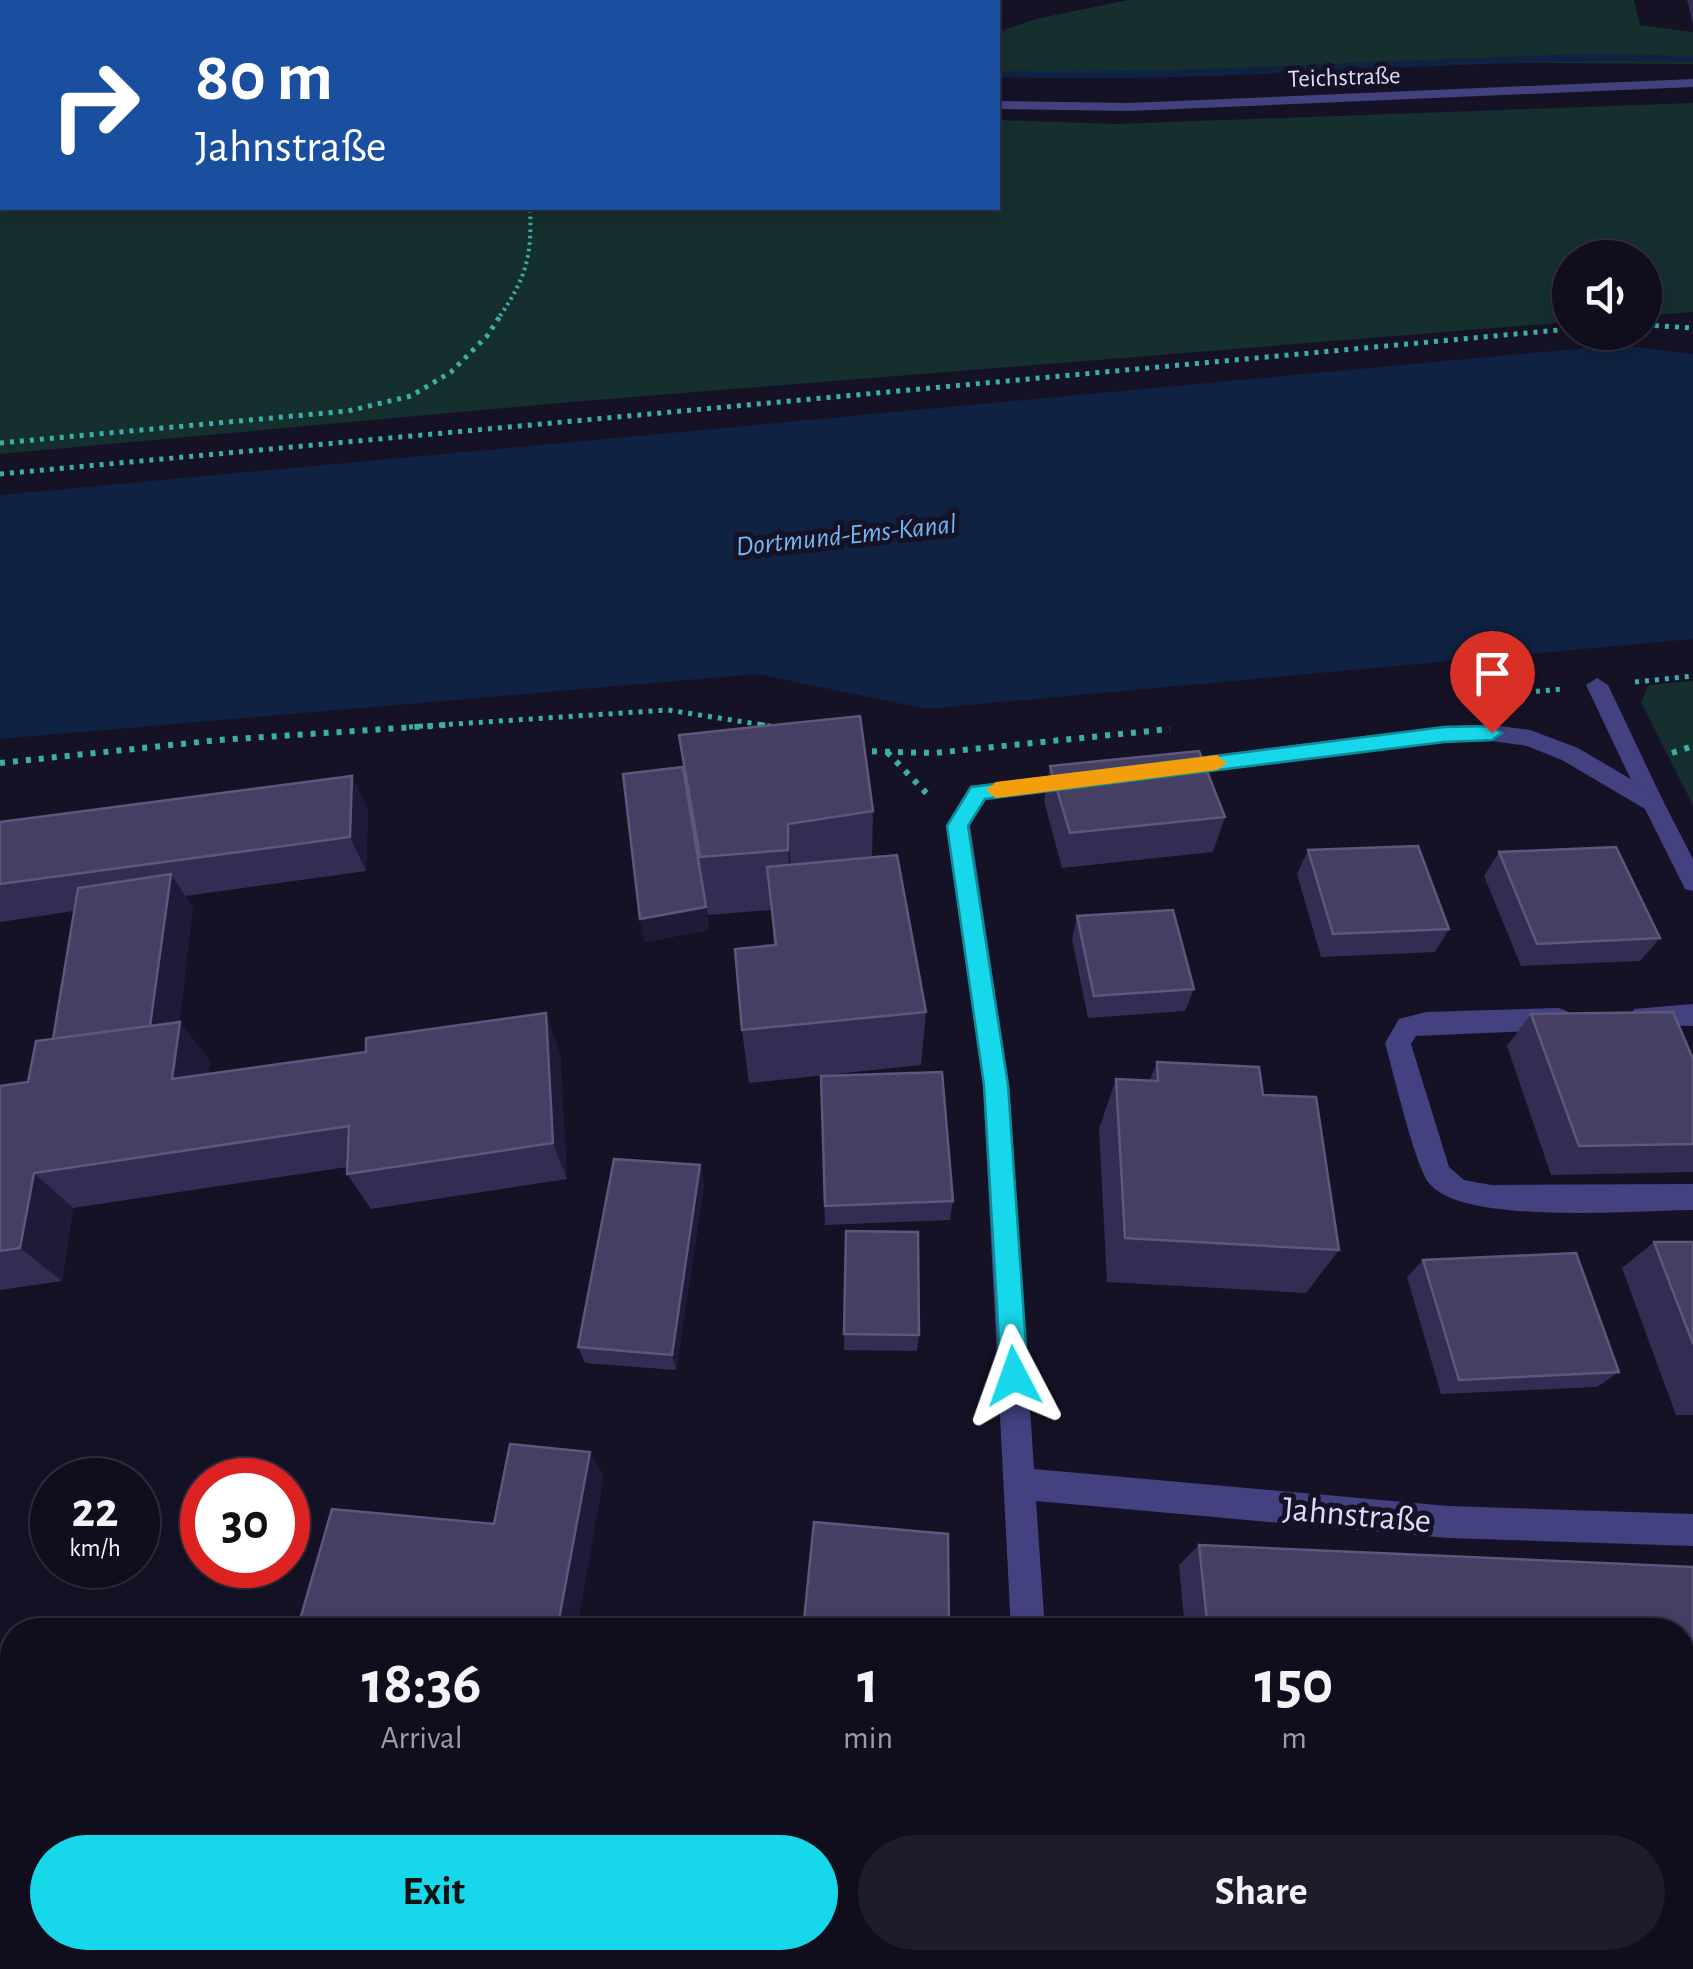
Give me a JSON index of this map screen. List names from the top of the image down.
{
  "streets": {
    "street": ["Teichstraße", "Jahnstraße"]
  },
  "water": ["Dortmund-Ems-Kanal"],
  "page": {
    "turn": ["80 m", "Jahnstraße"],
    "speed": "22 km/h",
    "limit": "30",
    "eta": [
      "18:36",
      "Arrival",
      "1",
      "min",
      "150",
      "m"
    ],
    "buttons": ["Exit", "Share"]
  }
}
